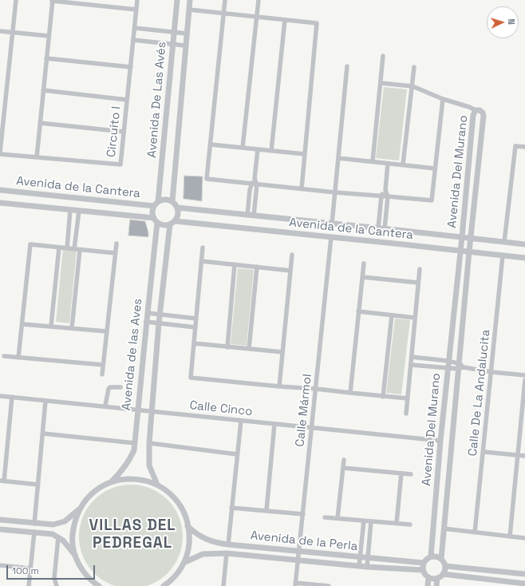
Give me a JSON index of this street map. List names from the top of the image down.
{
  "streets": {
    "street": [
      "Avenida De Las Avés",
      "Circuito I",
      "Avenida Del Murano",
      "Avenida de la Cantera",
      "Avenida de las Aves",
      "Calle De La Andalucita",
      "Calle Cinco",
      "Calle Mármol",
      "Avenida de la Perla"
    ]
  },
  "crossings": [
    ["Avenida De Las Avés", "Avenida de la Cantera"],
    ["Avenida De Las Avés", "Avenida de las Aves"],
    ["Avenida Del Murano", "Avenida de la Cantera"],
    ["Avenida Del Murano", "Calle Cinco"],
    ["Avenida Del Murano", "Avenida de la Perla"],
    ["Avenida de la Cantera", "Avenida de las Aves"],
    ["Avenida de la Cantera", "Calle De La Andalucita"],
    ["Avenida de la Cantera", "Calle Mármol"],
    ["Avenida de las Aves", "Calle Cinco"],
    ["Calle Cinco", "Calle Mármol"],
    ["Calle Mármol", "Avenida de la Perla"]
  ],
  "districts": ["VILLAS DEL PEDREGAL"],
  "scale_bar": "100 m",
  "north": "right"
}
